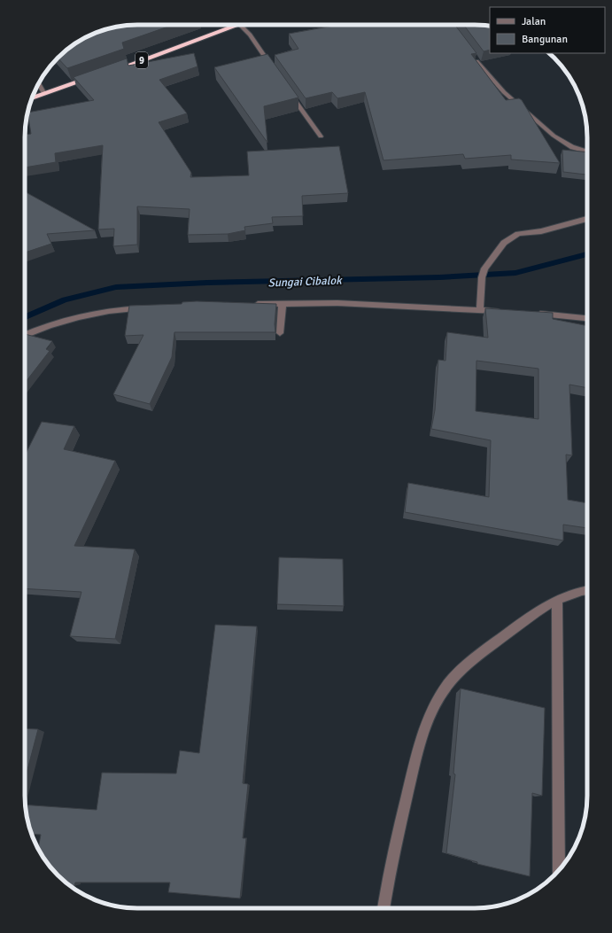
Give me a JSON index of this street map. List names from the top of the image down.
{
  "streets": {
    "highway": ["9"]
  },
  "water": ["Sungai Cibalok"],
  "legend": ["Jalan", "Bangunan"]
}
